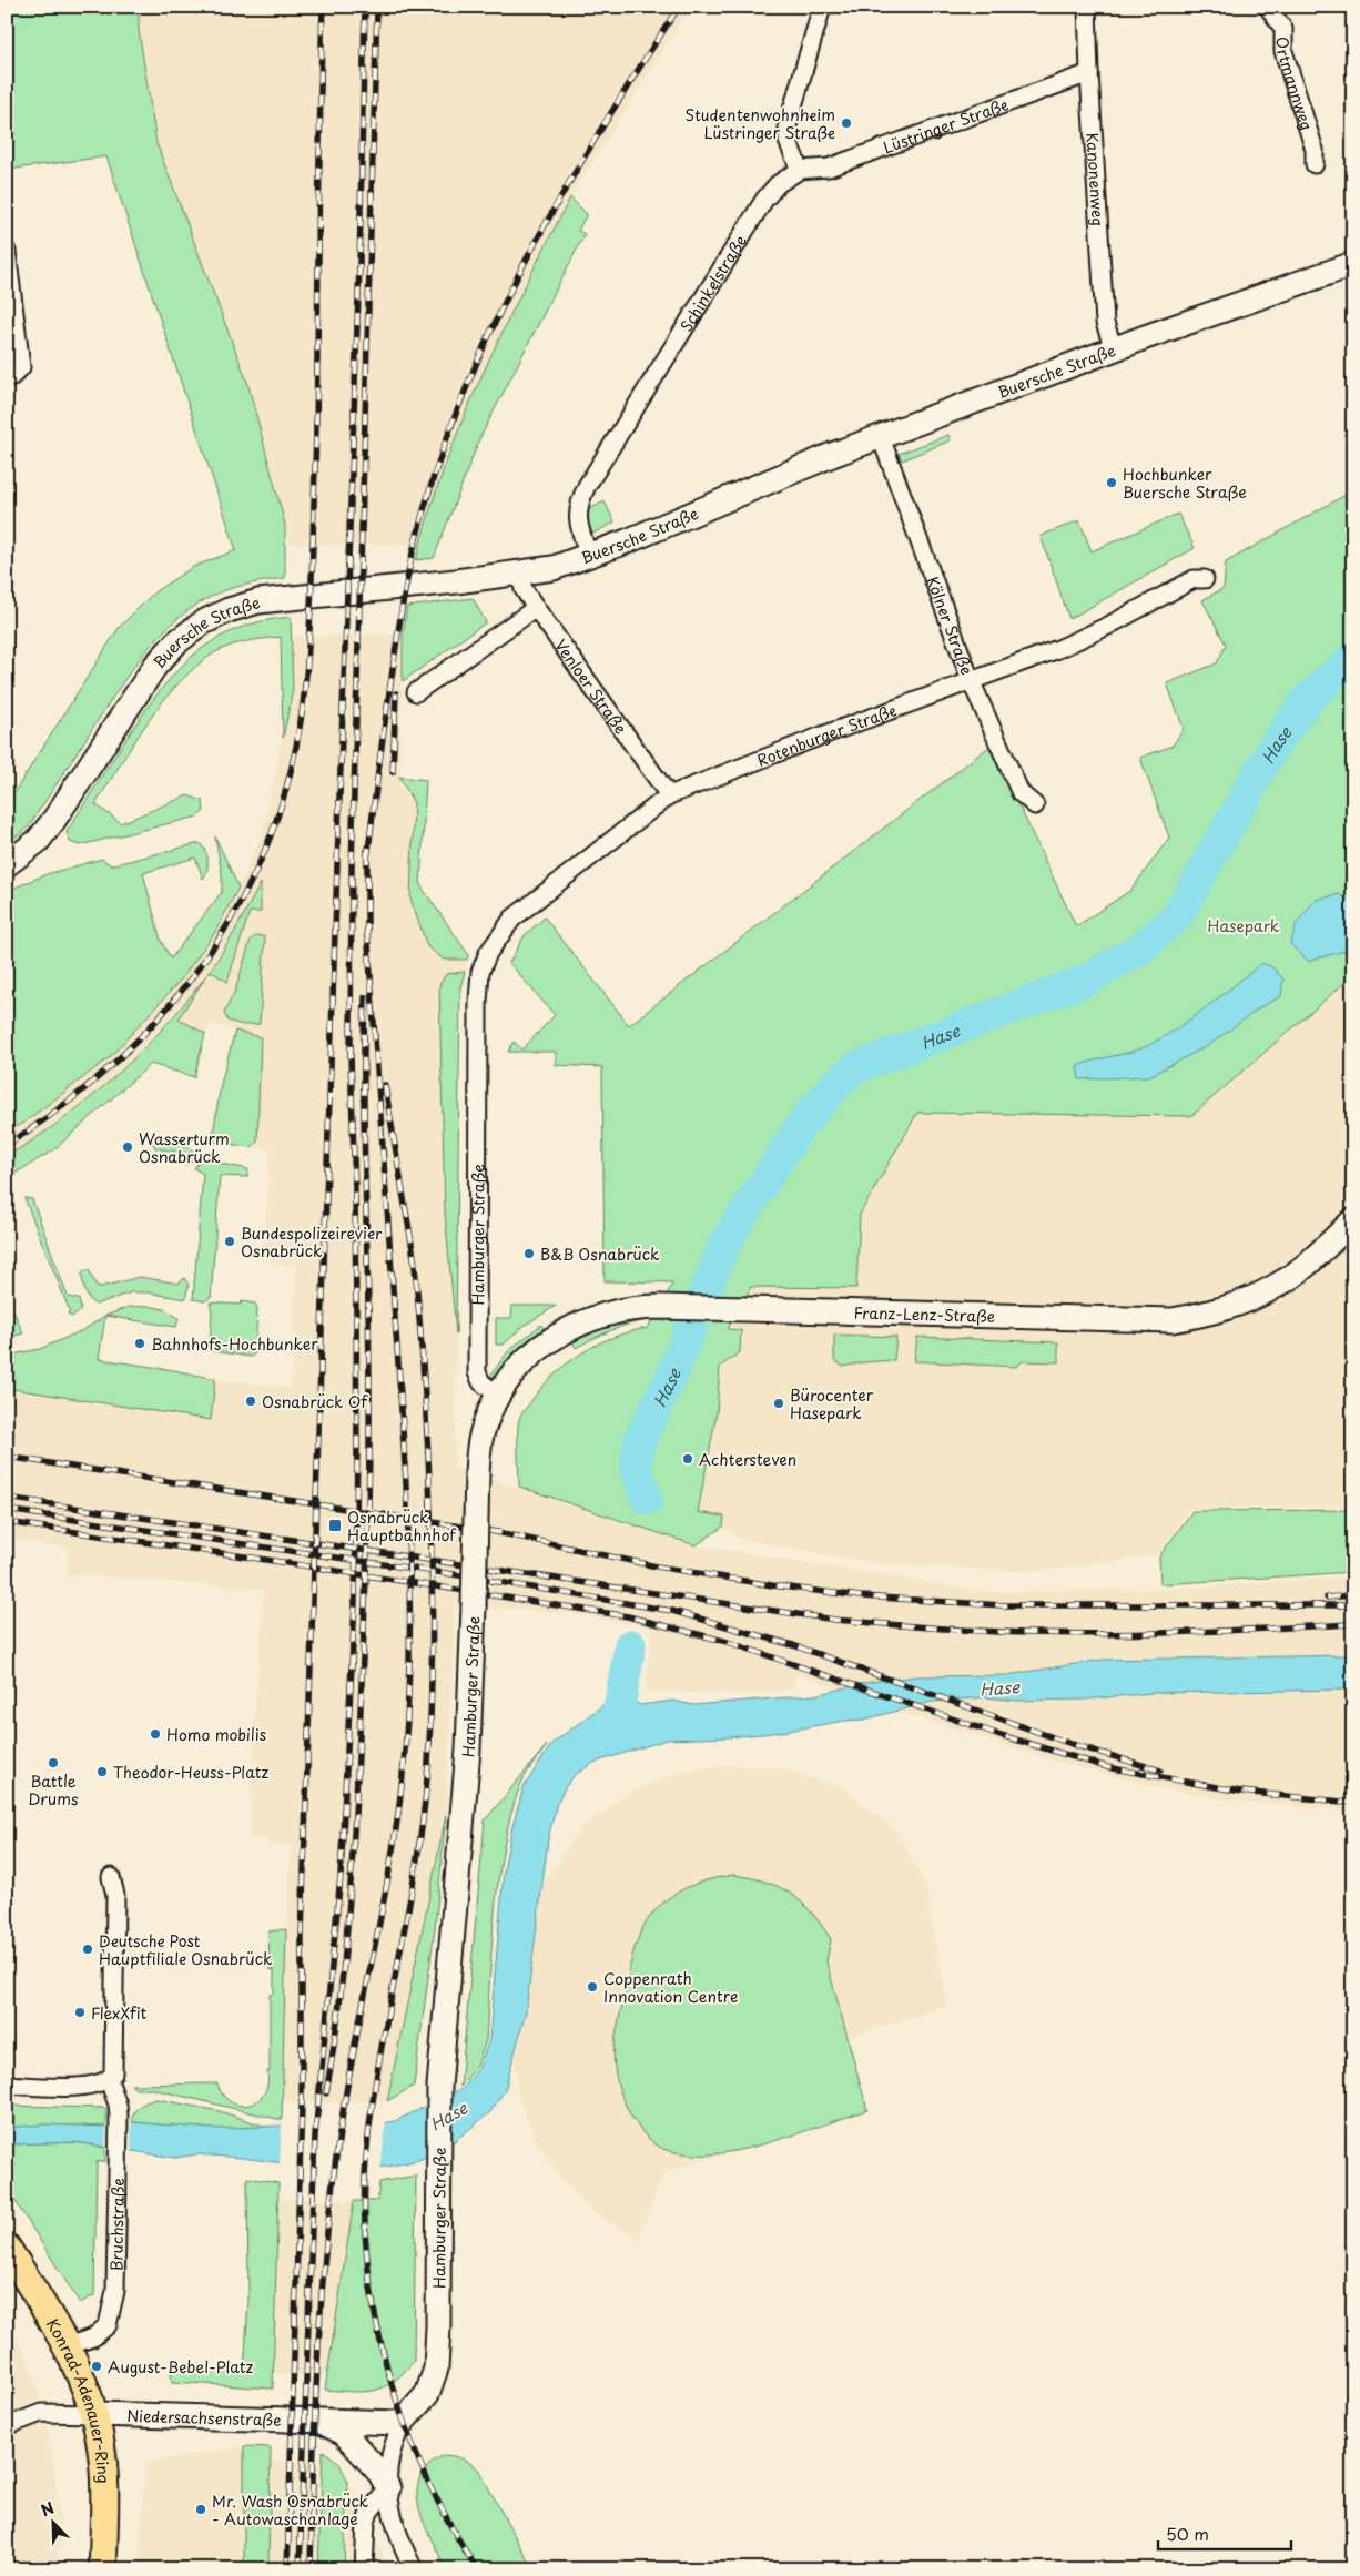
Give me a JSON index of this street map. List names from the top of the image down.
{
  "streets": {
    "main road": ["Konrad-Adenauer-Ring"],
    "street": [
      "Ortmannweg",
      "Lüstringer Straße",
      "Kanonenweg",
      "Schinkelstraße",
      "Buersche Straße",
      "Kölner Straße",
      "Venloer Straße",
      "Rotenburger Straße",
      "Hamburger Straße",
      "Franz-Lenz-Straße",
      "Bruchstraße",
      "Niedersachsenstraße"
    ]
  },
  "crossings": [
    ["Lüstringer Straße", "Kanonenweg"],
    ["Lüstringer Straße", "Schinkelstraße"],
    ["Kanonenweg", "Buersche Straße"],
    ["Schinkelstraße", "Buersche Straße"],
    ["Buersche Straße", "Kölner Straße"],
    ["Buersche Straße", "Venloer Straße"],
    ["Kölner Straße", "Rotenburger Straße"],
    ["Venloer Straße", "Rotenburger Straße"],
    ["Rotenburger Straße", "Hamburger Straße"],
    ["Hamburger Straße", "Franz-Lenz-Straße"],
    ["Hamburger Straße", "Niedersachsenstraße"],
    ["Bruchstraße", "Konrad-Adenauer-Ring"],
    ["Konrad-Adenauer-Ring", "Niedersachsenstraße"]
  ],
  "water": ["Hase"],
  "parks": ["Hasepark"],
  "places": {
    "other": [
      "Studentenwohnheim Lüstringer Straße",
      "Hochbunker Buersche Straße",
      "Wasserturm Osnabrück",
      "Bundespolizeirevier Osnabrück",
      "B&B Osnabrück",
      "Bahnhofs-Hochbunker",
      "Osnabrück Of",
      "Bürocenter Hasepark",
      "Achtersteven",
      "Homo mobilis",
      "Battle Drums",
      "Theodor-Heuss-Platz",
      "Deutsche Post Hauptfiliale Osnabrück",
      "Coppenrath Innovation Centre",
      "FlexXfit",
      "August-Bebel-Platz",
      "Mr. Wash Osnabrück - Autowaschanlage"
    ],
    "transit": ["Osnabrück Hauptbahnhof"]
  },
  "scale_bar": "50 m",
  "north": "top left"
}
